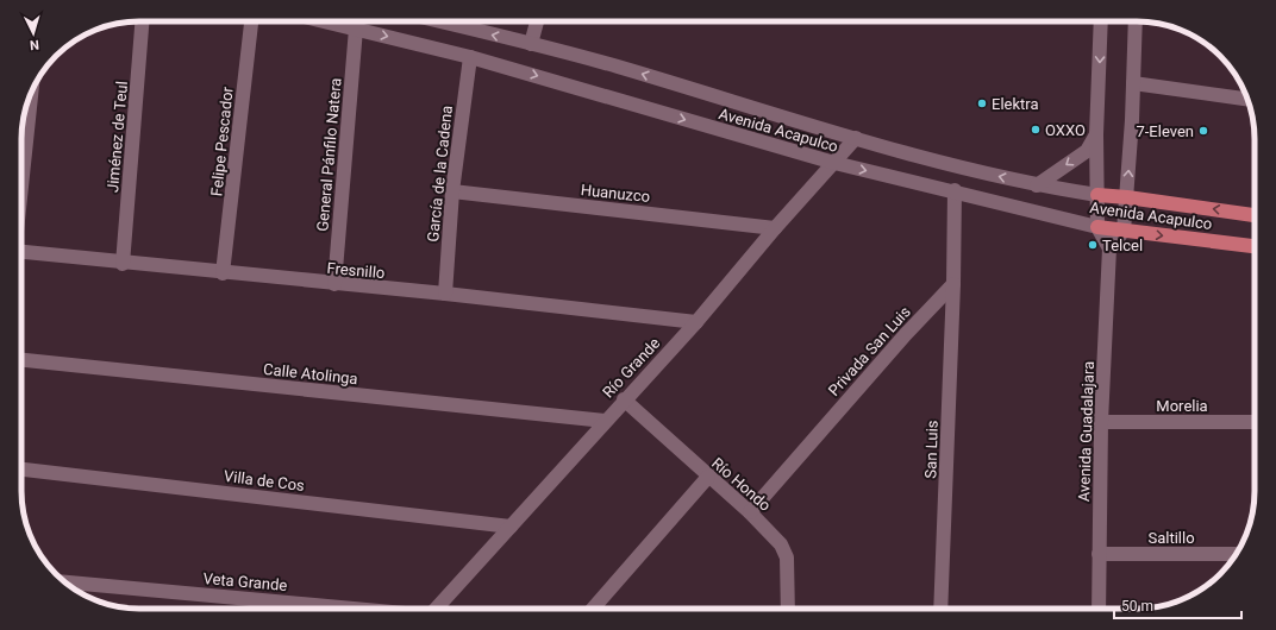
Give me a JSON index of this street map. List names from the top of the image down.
{
  "streets": {
    "main road": ["Avenida Acapulco"],
    "street": [
      "Jiménez de Teul",
      "Felipe Pescador",
      "General Pánfilo Natera",
      "García de la Cadena",
      "Huanuzco",
      "Fresnillo",
      "Privada San Luis",
      "Río Grande",
      "Calle Atolinga",
      "Morelia",
      "Avenida Guadalajara",
      "San Luis",
      "Villa de Cos",
      "Río Hondo",
      "Saltillo",
      "Veta Grande"
    ]
  },
  "crossings": [
    ["Avenida Acapulco", "General Pánfilo Natera"],
    ["Avenida Acapulco", "García de la Cadena"],
    ["Avenida Acapulco", "Río Grande"],
    ["Jiménez de Teul", "Fresnillo"],
    ["Felipe Pescador", "Fresnillo"],
    ["General Pánfilo Natera", "Fresnillo"],
    ["García de la Cadena", "Huanuzco"],
    ["García de la Cadena", "Fresnillo"],
    ["Huanuzco", "Río Grande"],
    ["Fresnillo", "Río Grande"],
    ["Privada San Luis", "San Luis"],
    ["Privada San Luis", "Río Hondo"],
    ["Río Grande", "Calle Atolinga"],
    ["Río Grande", "Villa de Cos"],
    ["Río Grande", "Río Hondo"],
    ["Morelia", "Avenida Guadalajara"],
    ["Avenida Guadalajara", "Saltillo"]
  ],
  "places": [
    "Elektra",
    "OXXO",
    "7-Eleven",
    "Telcel"
  ],
  "scale_bar": "50 m",
  "north": "bottom"
}
